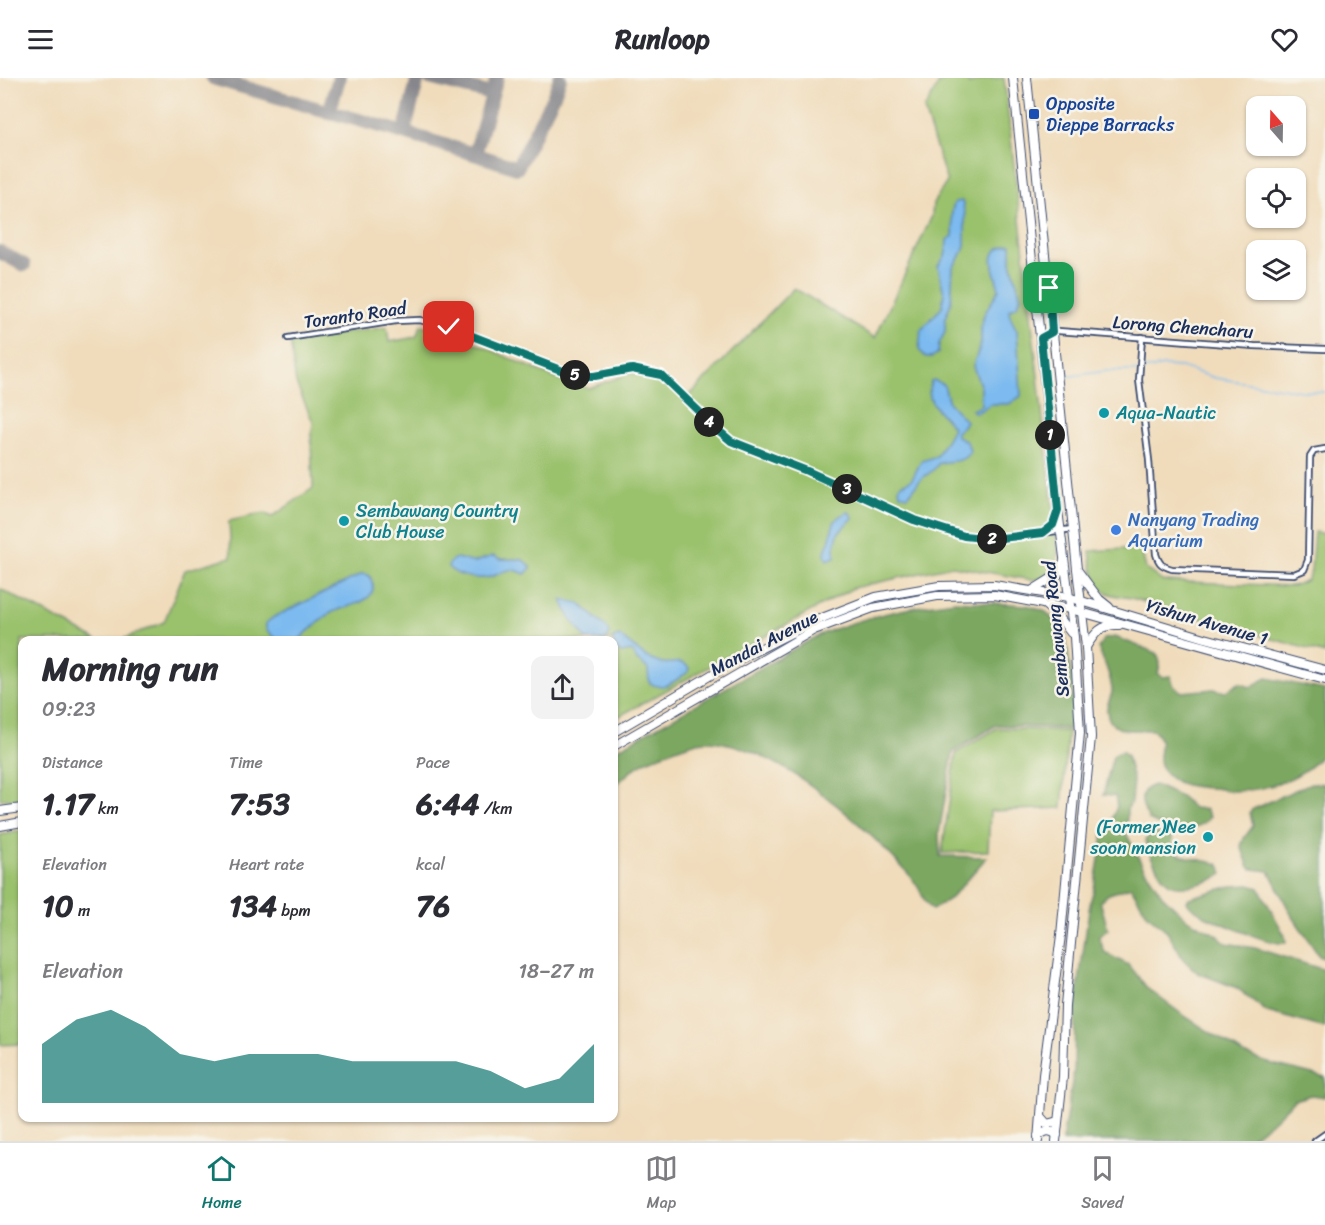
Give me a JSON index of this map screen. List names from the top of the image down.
{
  "streets": {
    "main road": ["Yishun Avenue 1", "Sembawang Road", "Mandai Avenue"],
    "street": ["Toranto Road", "Lorong Chencharu"]
  },
  "crossings": [
    ["Toranto Road", "Sembawang Road"],
    ["Lorong Chencharu", "Sembawang Road"],
    ["Yishun Avenue 1", "Sembawang Road"],
    ["Yishun Avenue 1", "Mandai Avenue"],
    ["Sembawang Road", "Mandai Avenue"]
  ],
  "places": {
    "transit": ["Opposite Dieppe Barracks"],
    "other": [
      "Aqua-Nautic",
      "Sembawang Country Club House",
      "Nanyang Trading Aquarium",
      "(Former)Nee soon mansion"
    ]
  },
  "north": "top",
  "page": {
    "header": "Runloop",
    "pins": [
      "5",
      "4",
      "1",
      "3",
      "2"
    ],
    "heading": ["Morning run", "09:23"],
    "stats": [
      ["Distance", "1.17 km"],
      ["Time", "7:53"],
      ["Pace", "6:44 /km"],
      ["Elevation", "10 m"],
      ["Heart rate", "134 bpm"],
      ["kcal", "76"]
    ],
    "chart": ["Elevation", "18–27 m"],
    "tabs": ["Home", "Map", "Saved"]
  }
}
